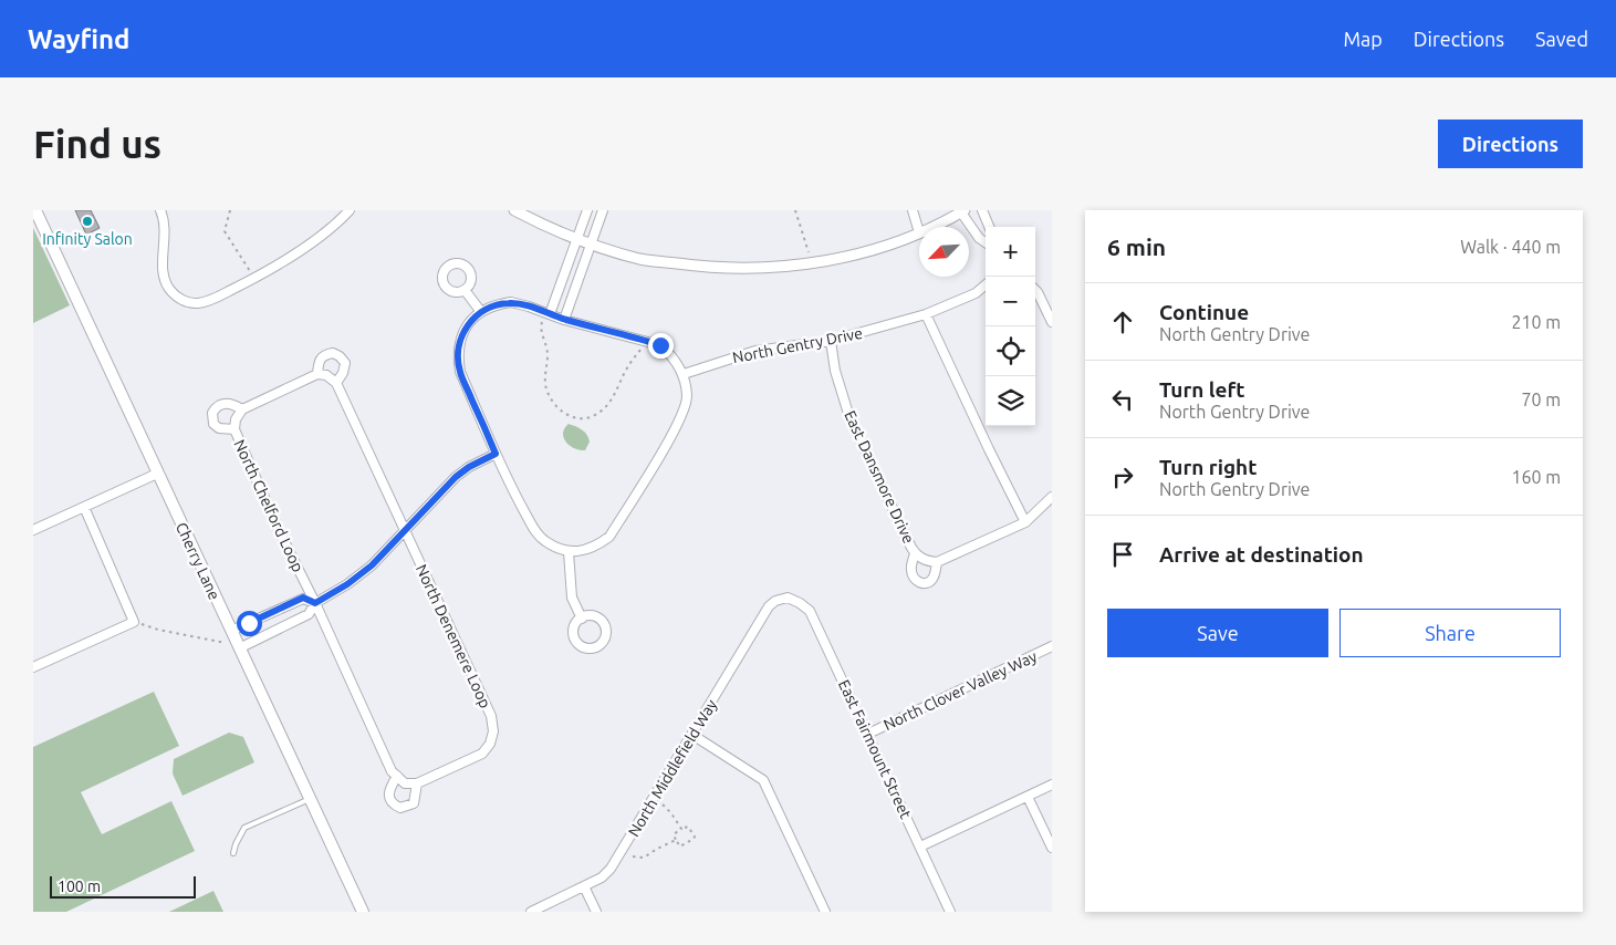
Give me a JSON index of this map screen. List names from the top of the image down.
{
  "streets": {
    "main road": ["Cherry Lane"],
    "street": [
      "North Gentry Drive",
      "East Dansmore Drive",
      "North Chelford Loop",
      "North Denemere Loop",
      "North Clover Valley Way",
      "East Fairmount Street",
      "North Middlefield Way"
    ]
  },
  "crossings": [
    ["North Gentry Drive", "East Dansmore Drive"],
    ["North Clover Valley Way", "East Fairmount Street"],
    ["East Fairmount Street", "North Middlefield Way"]
  ],
  "places": ["Infinity Salon"],
  "scale_bar": "100 m",
  "north": "bottom left",
  "page": {
    "header": "Wayfind",
    "nav": ["Map", "Directions", "Saved"],
    "buttons": [
      "Directions",
      ["Save", "Share"]
    ],
    "title": "Find us",
    "heading": ["6 min", "Walk · 440 m"],
    "map_buttons": ["+", "−"],
    "list": [
      ["Continue", "North Gentry Drive", "210 m"],
      ["Turn left", "North Gentry Drive", "70 m"],
      ["Turn right", "North Gentry Drive", "160 m"],
      "Arrive at destination"
    ],
    "scale": "100 m"
  }
}
